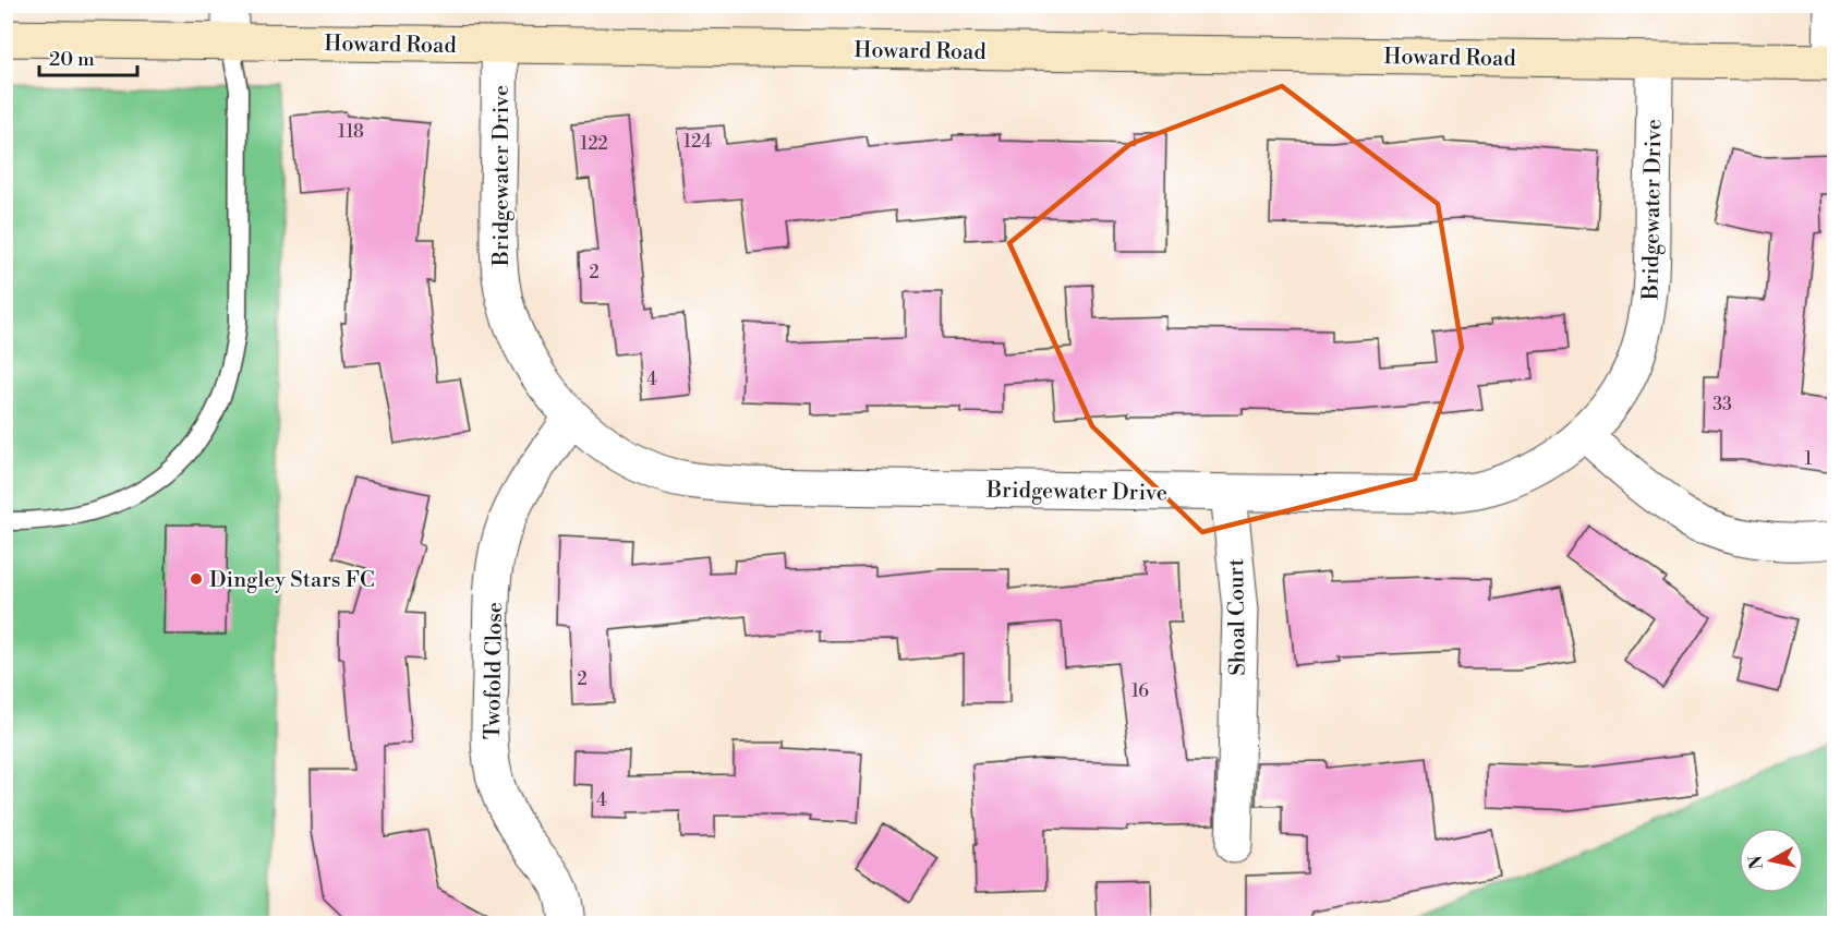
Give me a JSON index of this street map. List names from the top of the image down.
{
  "streets": {
    "main road": ["Howard Road"],
    "street": ["Bridgewater Drive", "Shoal Court", "Twofold Close"]
  },
  "crossings": [
    ["Howard Road", "Bridgewater Drive"],
    ["Bridgewater Drive", "Shoal Court"],
    ["Bridgewater Drive", "Twofold Close"]
  ],
  "places": ["Dingley Stars FC"],
  "house_numbers": [
    "118",
    "124",
    "122",
    "2",
    "4",
    "33",
    "1",
    "2",
    "16",
    "4"
  ],
  "scale_bar": "20 m",
  "north": "left"
}
